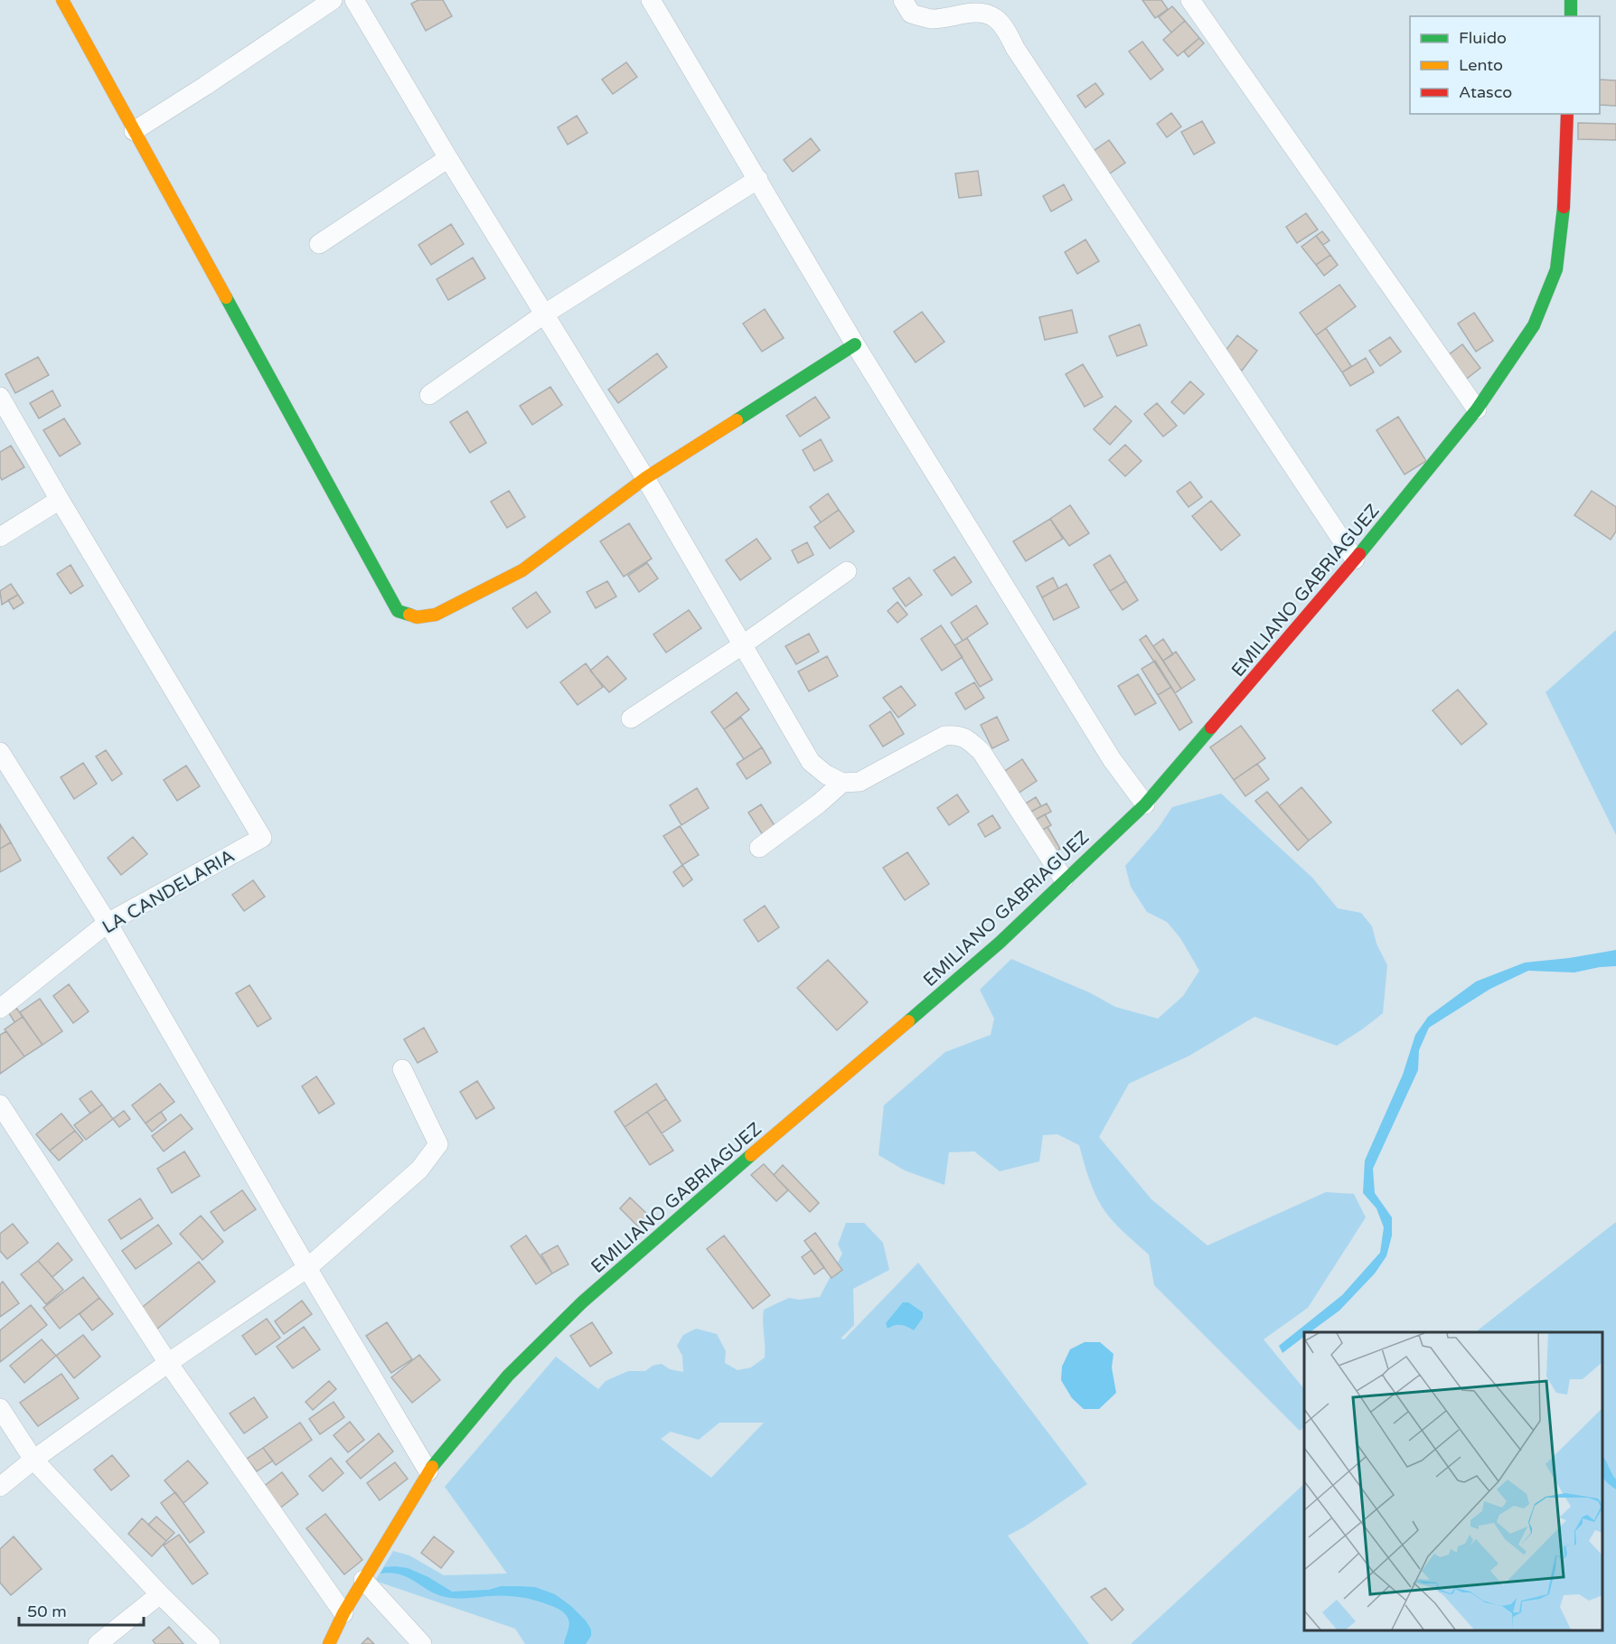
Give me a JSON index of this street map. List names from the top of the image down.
{
  "streets": {
    "main road": ["EMILIANO GABRIAGUEZ"],
    "street": ["LA CANDELARIA"]
  },
  "legend": ["Fluido", "Lento", "Atasco"],
  "scale_bar": "50 m"
}
